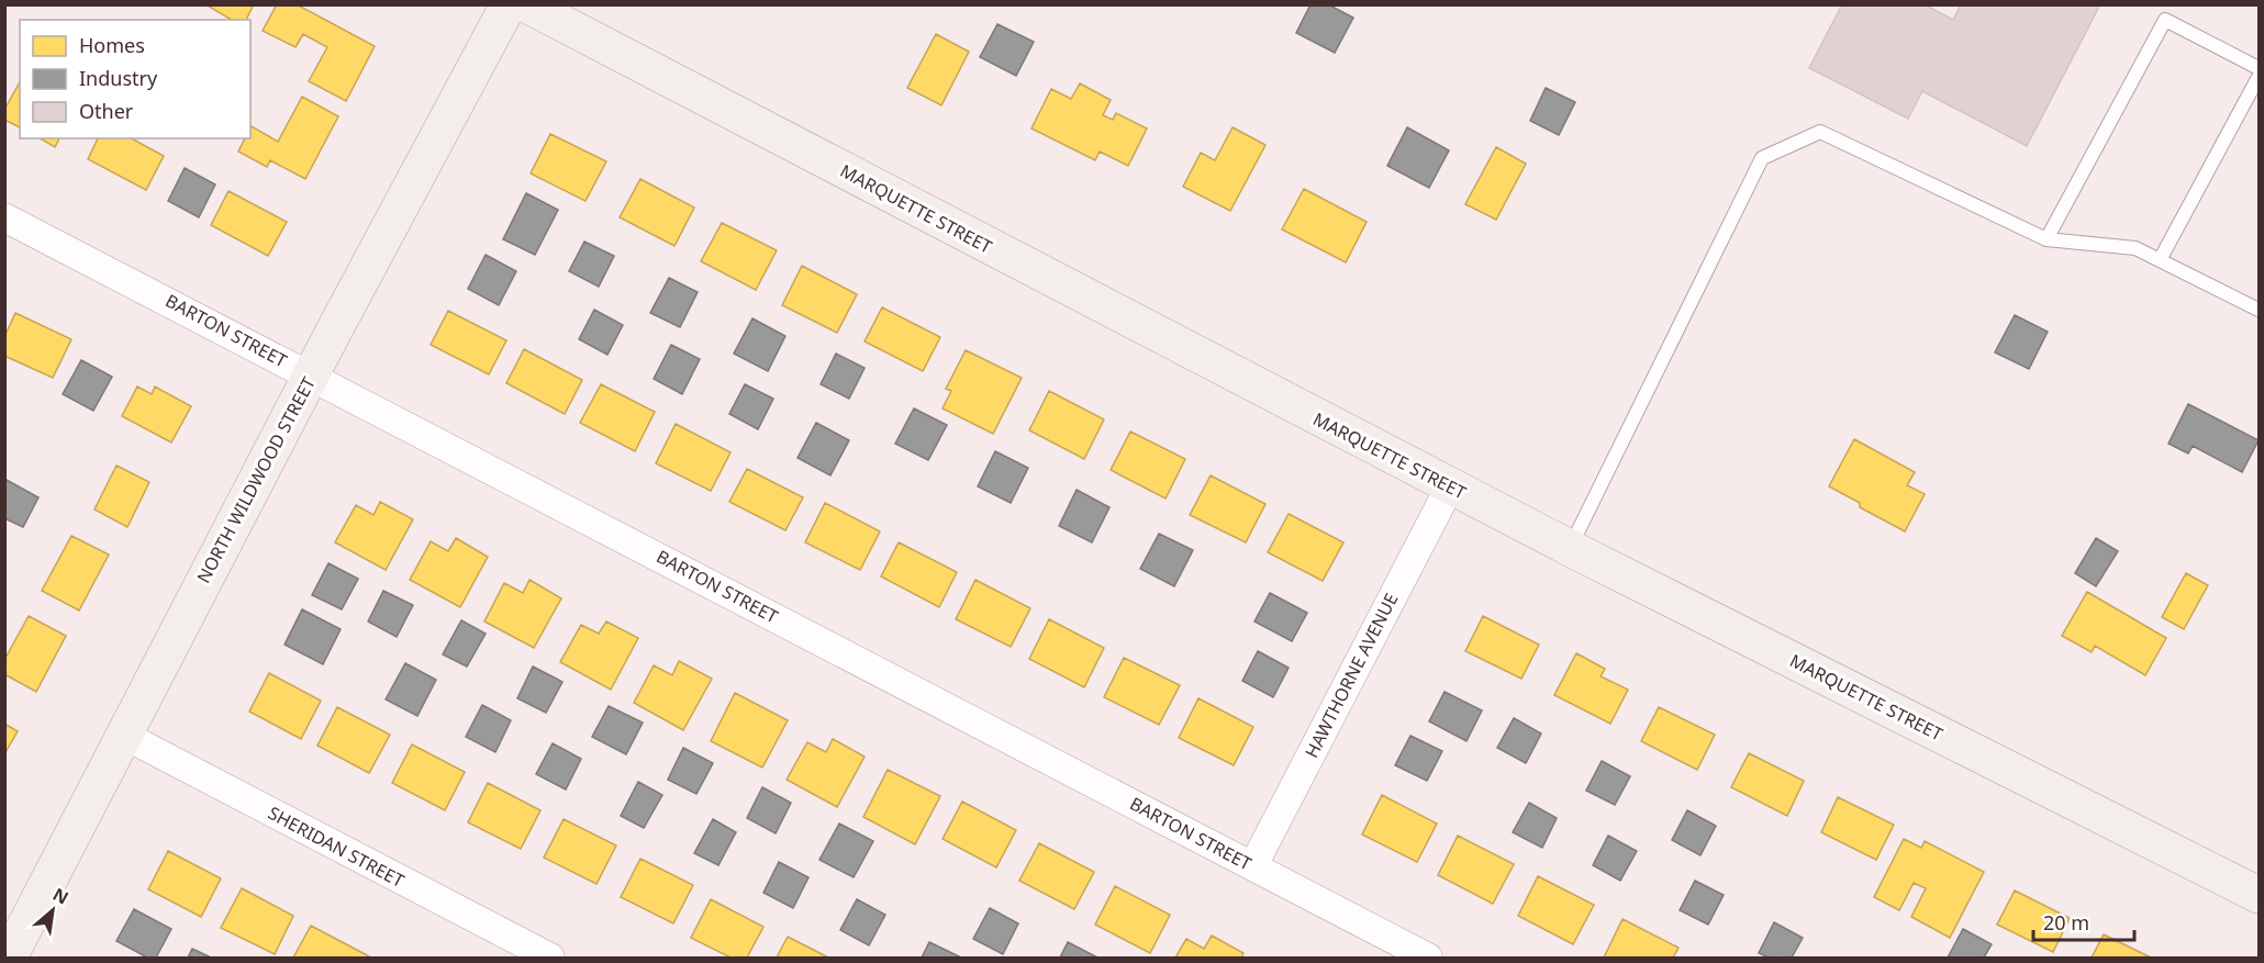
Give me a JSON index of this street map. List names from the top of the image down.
{
  "streets": {
    "street": [
      "MARQUETTE STREET",
      "BARTON STREET",
      "NORTH WILDWOOD STREET",
      "HAWTHORNE AVENUE",
      "SHERIDAN STREET"
    ]
  },
  "crossings": [
    ["MARQUETTE STREET", "HAWTHORNE AVENUE"],
    ["BARTON STREET", "NORTH WILDWOOD STREET"],
    ["BARTON STREET", "HAWTHORNE AVENUE"],
    ["NORTH WILDWOOD STREET", "SHERIDAN STREET"]
  ],
  "legend": ["Homes", "Industry", "Other"],
  "scale_bar": "20 m",
  "north": "top right"
}
